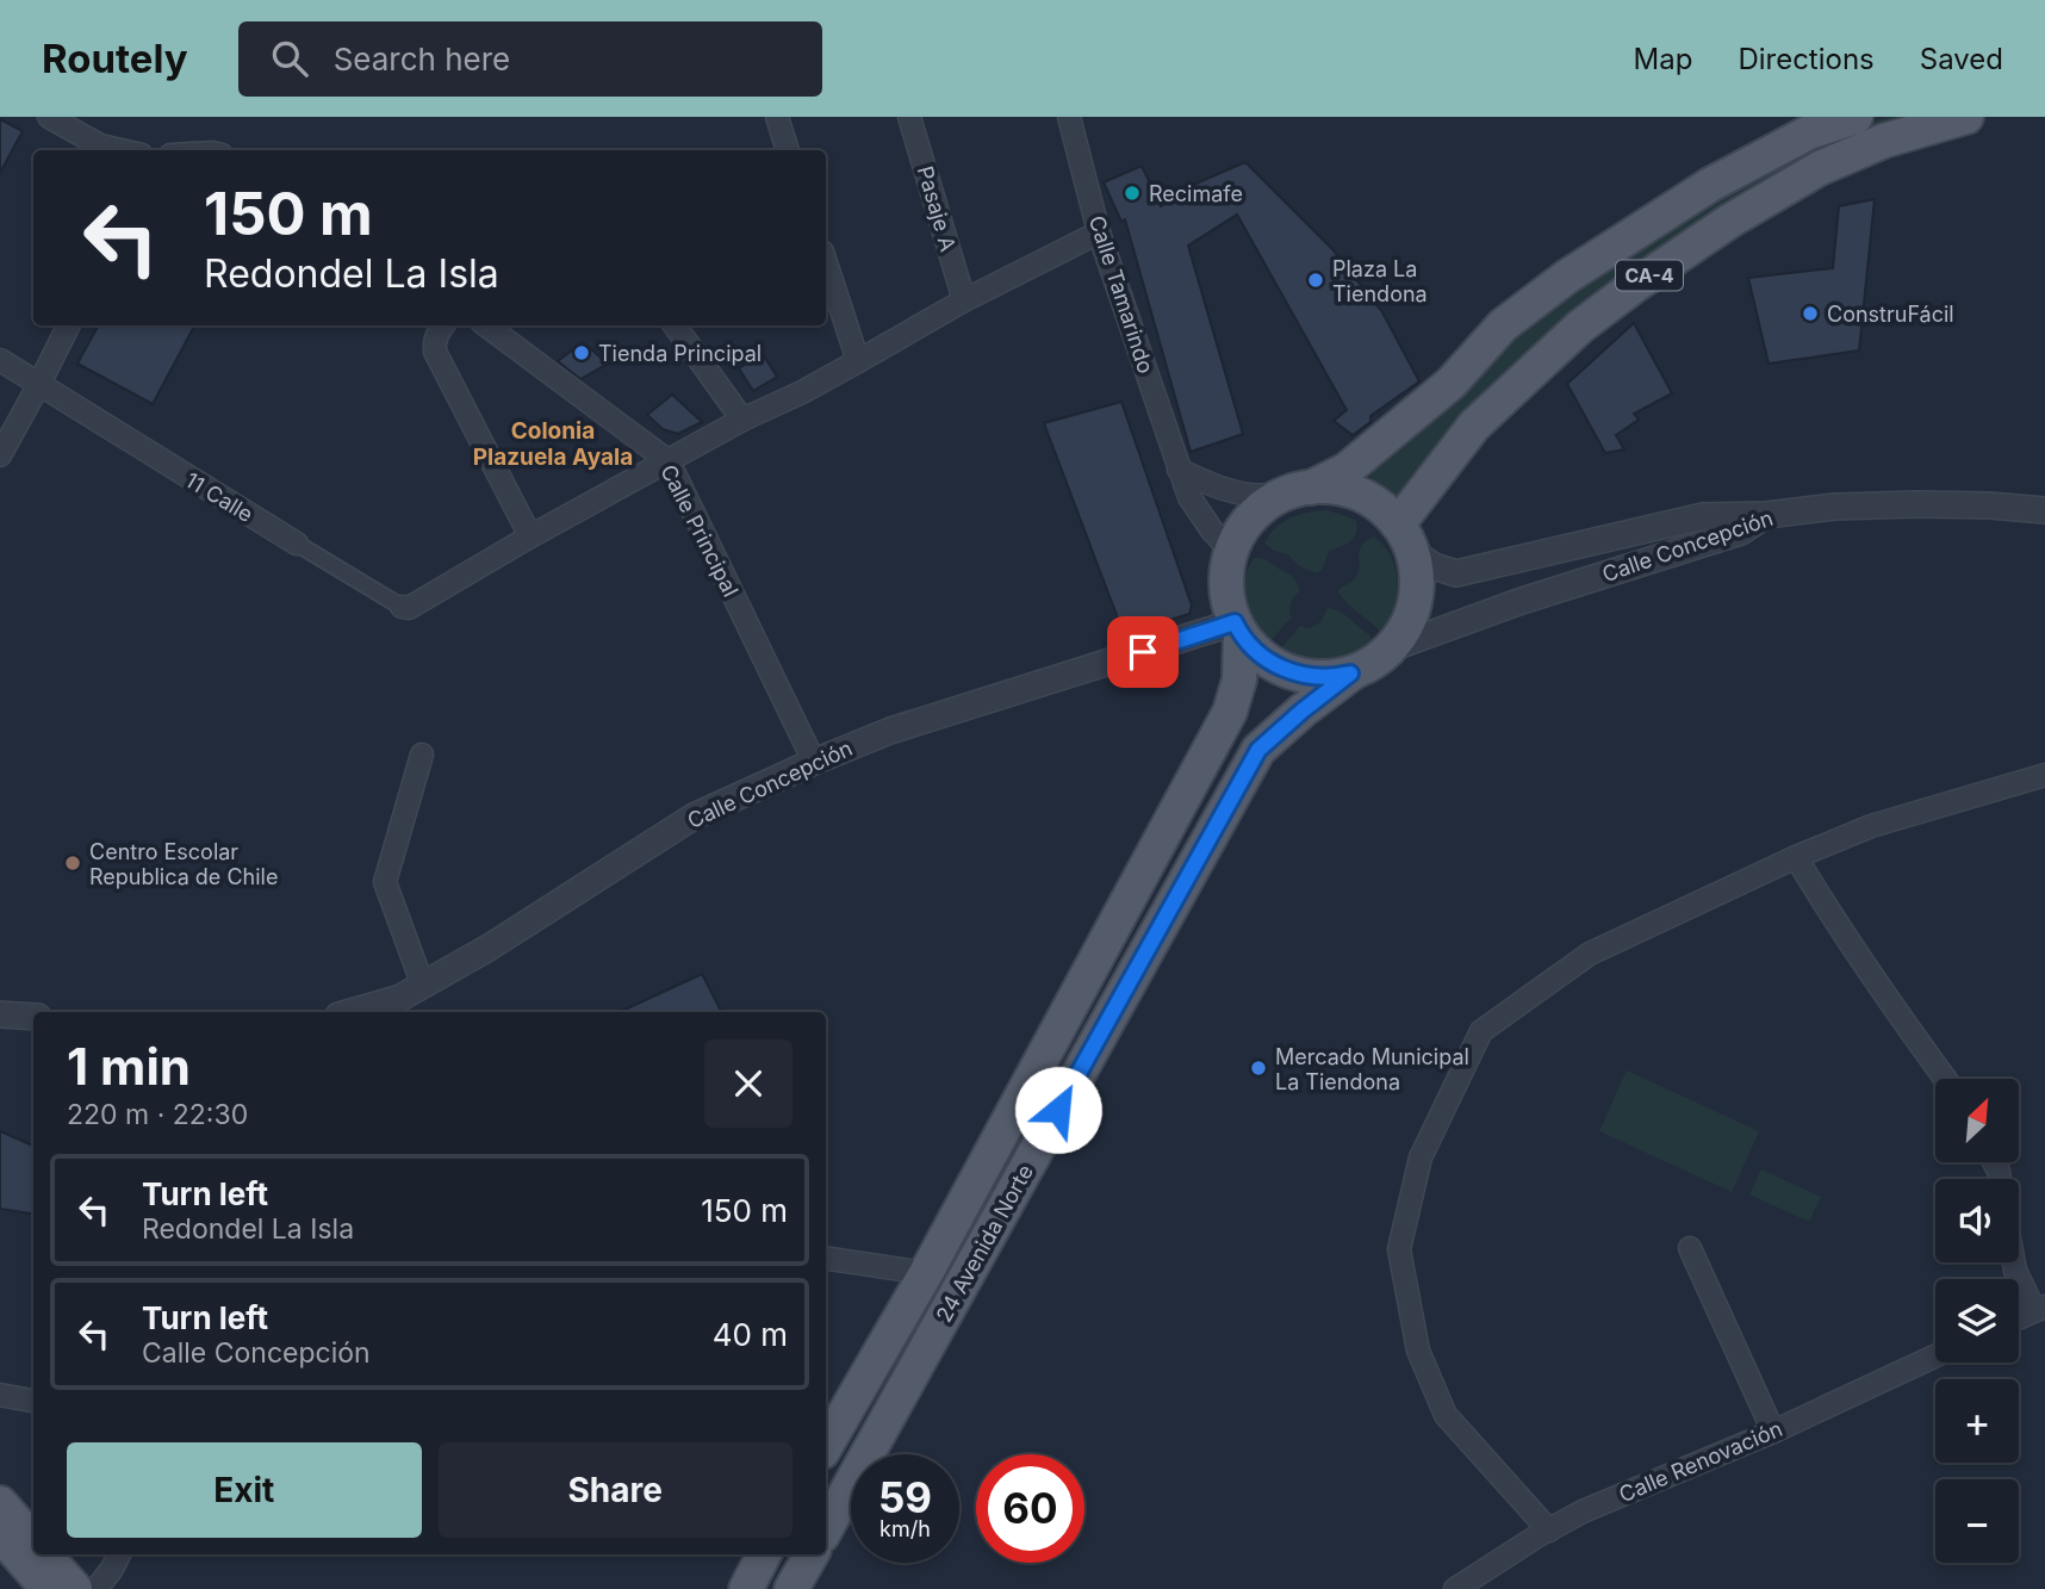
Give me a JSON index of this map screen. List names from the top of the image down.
{
  "streets": {
    "main road": ["CA-4", "24 Avenida Norte"],
    "street": [
      "Pasaje A",
      "Calle Tamarindo",
      "11 Calle",
      "Calle Principal",
      "Calle Concepción",
      "Calle Renovación"
    ]
  },
  "crossings": [
    ["CA-4", "Calle Tamarindo"],
    ["CA-4", "Calle Concepción"],
    ["CA-4", "24 Avenida Norte"],
    ["Calle Tamarindo", "Calle Concepción"],
    ["Calle Tamarindo", "24 Avenida Norte"],
    ["Calle Principal", "Calle Concepción"],
    ["Calle Concepción", "24 Avenida Norte"]
  ],
  "districts": ["Colonia Plazuela Ayala"],
  "places": [
    "Recimafe",
    "Plaza La Tiendona",
    "ConstruFácil",
    "Tienda Principal",
    "Centro Escolar Republica de Chile",
    "Mercado Municipal La Tiendona"
  ],
  "north": "top right",
  "page": {
    "header": "Routely",
    "search": "Search here",
    "nav": ["Map", "Directions", "Saved"],
    "turn": ["150 m", "Redondel La Isla"],
    "heading": ["1 min", "220 m · 22:30"],
    "map_buttons": ["+", "−"],
    "list": [
      {
        "name": "Turn left",
        "note": "Redondel La Isla",
        "value": "150 m"
      },
      {
        "name": "Turn left",
        "note": "Calle Concepción",
        "value": "40 m"
      }
    ],
    "buttons": ["Exit", "Share"],
    "speed": "59 km/h",
    "limit": "60"
  }
}
